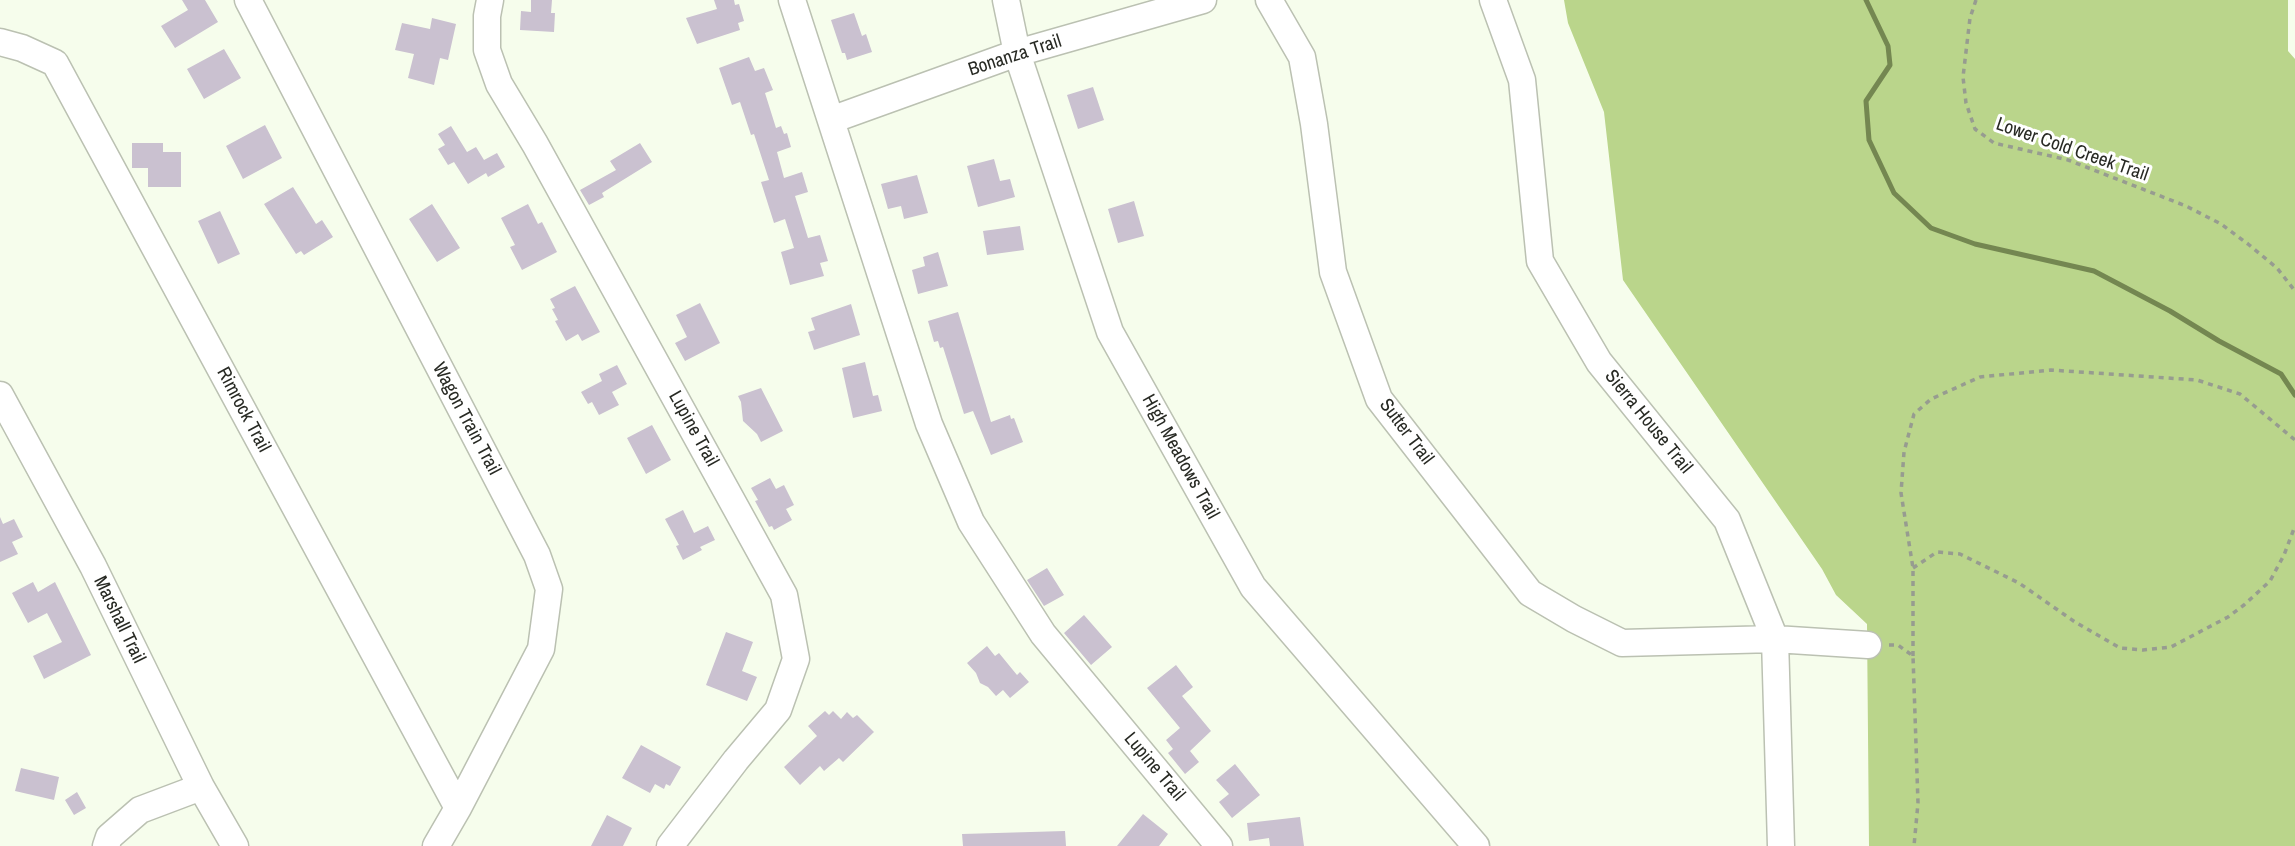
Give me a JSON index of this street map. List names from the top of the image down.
{
  "streets": {
    "street": [
      "Bonanza Trail",
      "Rimrock Trail",
      "Wagon Train Trail",
      "Sierra House Trail",
      "Lupine Trail",
      "Sutter Trail",
      "High Meadows Trail",
      "Marshall Trail"
    ],
    "path": ["Lower Cold Creek Trail"]
  },
  "crossings": [
    ["Bonanza Trail", "Lupine Trail"],
    ["Bonanza Trail", "High Meadows Trail"],
    ["Rimrock Trail", "Wagon Train Trail"],
    ["Sierra House Trail", "Sutter Trail"]
  ]
}
